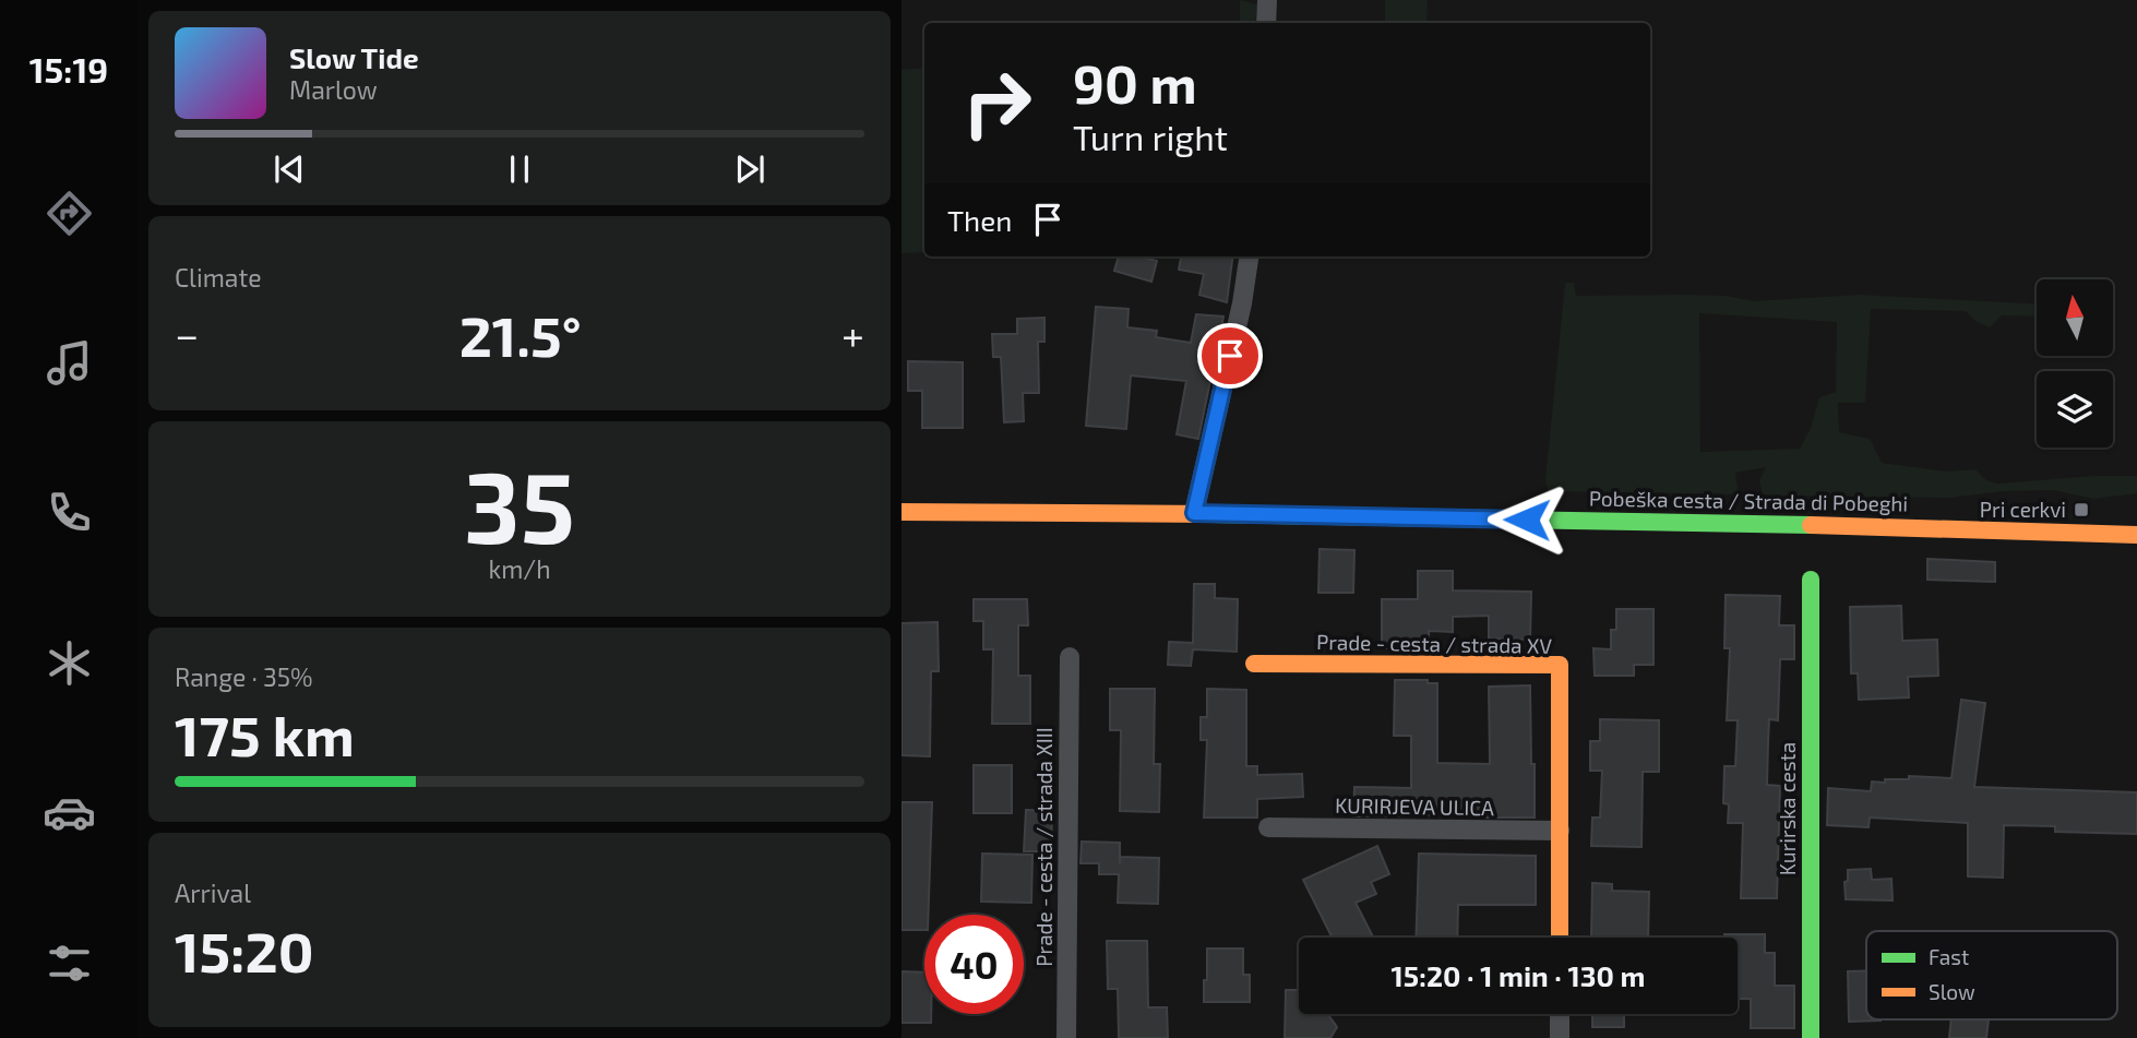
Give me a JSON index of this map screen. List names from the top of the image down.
{
  "streets": {
    "street": [
      "Pobeška cesta / Strada di Pobeghi",
      "Prade - cesta / strada XV",
      "KURIRJEVA ULICA",
      "Kurirska cesta",
      "Prade - cesta / strada XIII"
    ]
  },
  "crossings": [
    ["Prade - cesta / strada XV", "KURIRJEVA ULICA"]
  ],
  "places": {
    "transit": ["Pri cerkvi"]
  },
  "legend": ["Fast", "Slow"],
  "north": "top",
  "page": {
    "tabs": "15:19",
    "turn": ["90 m", "Turn right"],
    "song": ["Slow Tide", "Marlow"],
    "then": "Then",
    "tile": [
      "Climate",
      ["35", "km/h"],
      ["Range · 35%", "175 km"],
      ["Arrival", "15:20"]
    ],
    "heat": ["−", "21.5°", "+"],
    "limit": "40",
    "trip": "15:20 · 1 min · 130 m"
  }
}
